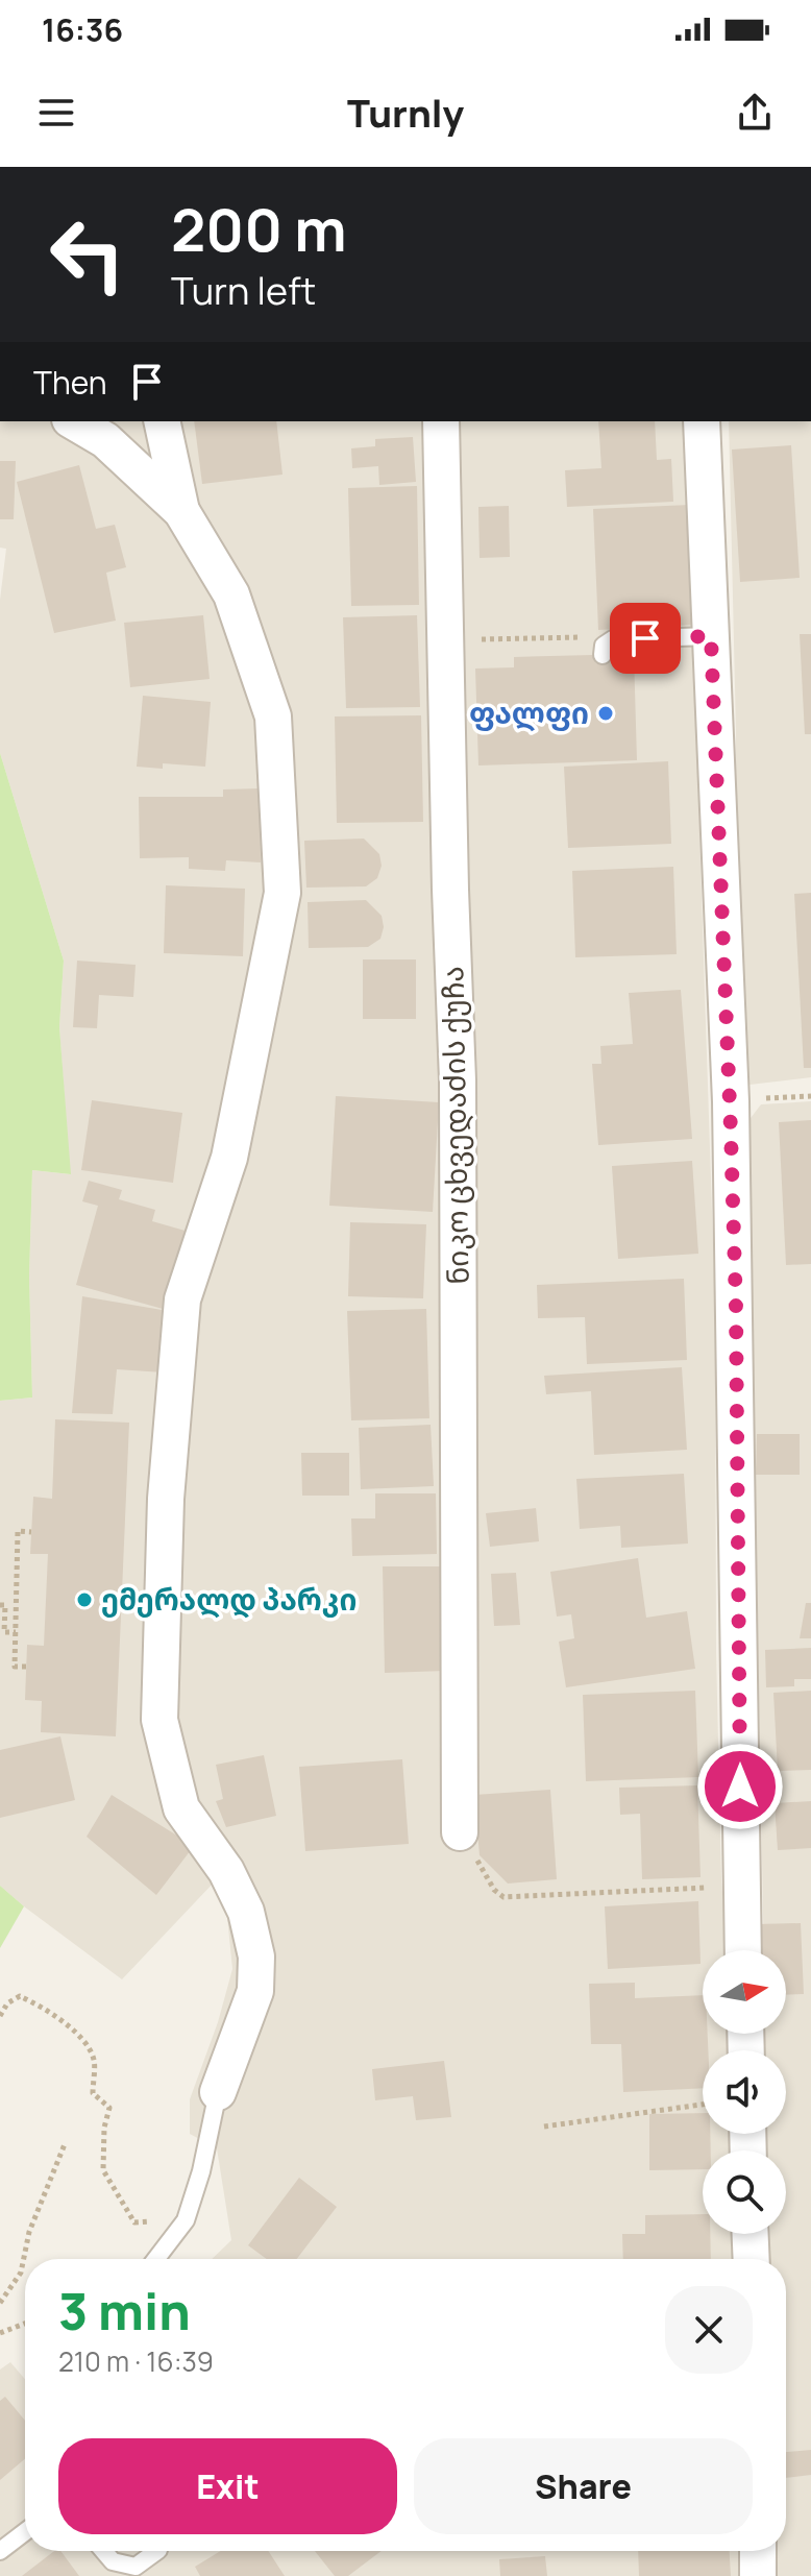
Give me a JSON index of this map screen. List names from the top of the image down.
{
  "streets": {
    "street": ["ნიკო ცხვედაძის ქუჩა"]
  },
  "places": ["ფალფი", "ემერალდ პარკი"],
  "north": "right",
  "page": {
    "status": "16:36",
    "header": "Turnly",
    "turn": ["200 m", "Turn left"],
    "then": "Then",
    "heading": ["3 min", "210 m · 16:39"],
    "buttons": ["Exit", "Share"]
  }
}
